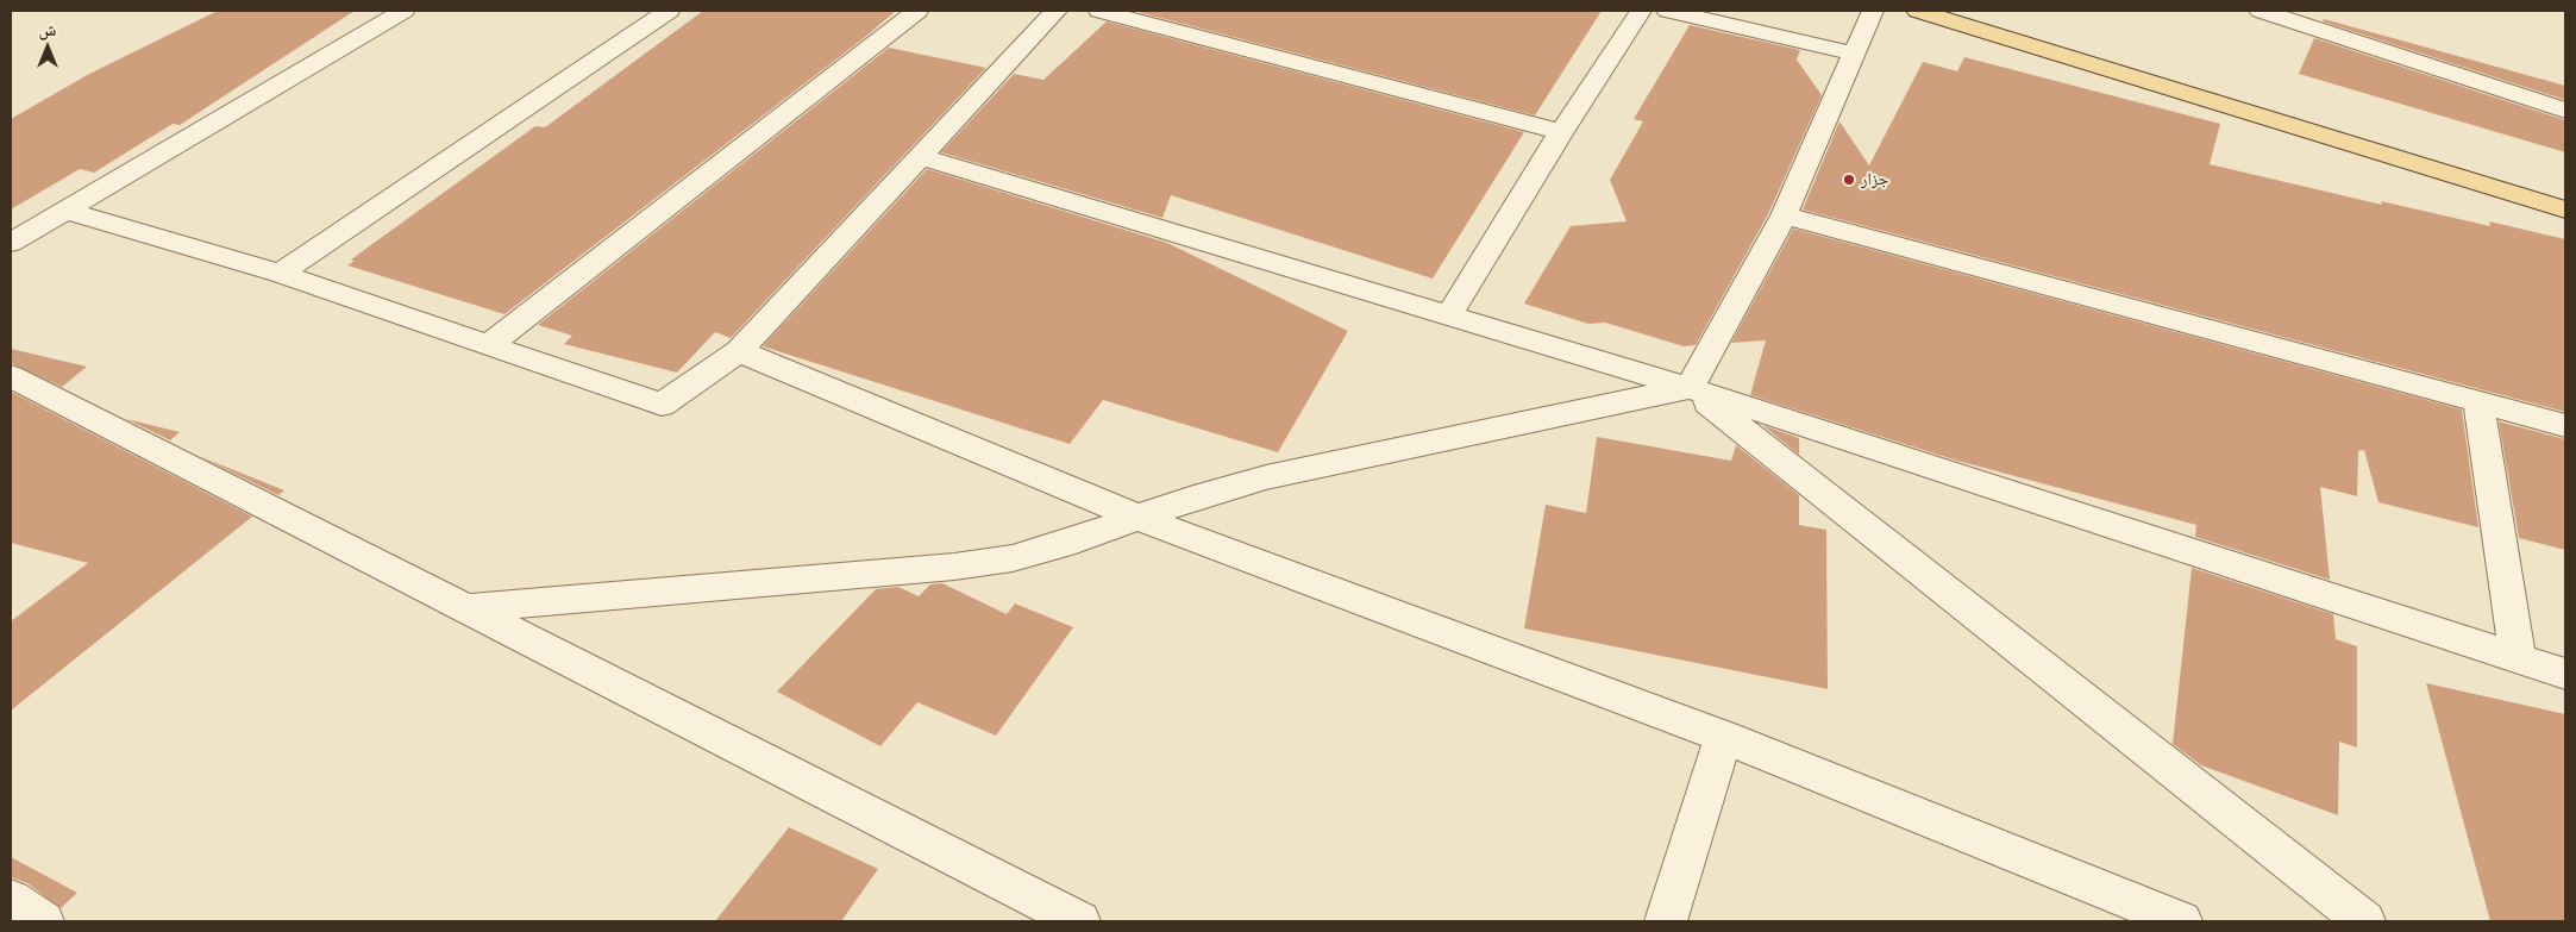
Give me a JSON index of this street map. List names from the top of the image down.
{
  "places": ["جزار"],
  "north": "top"
}
